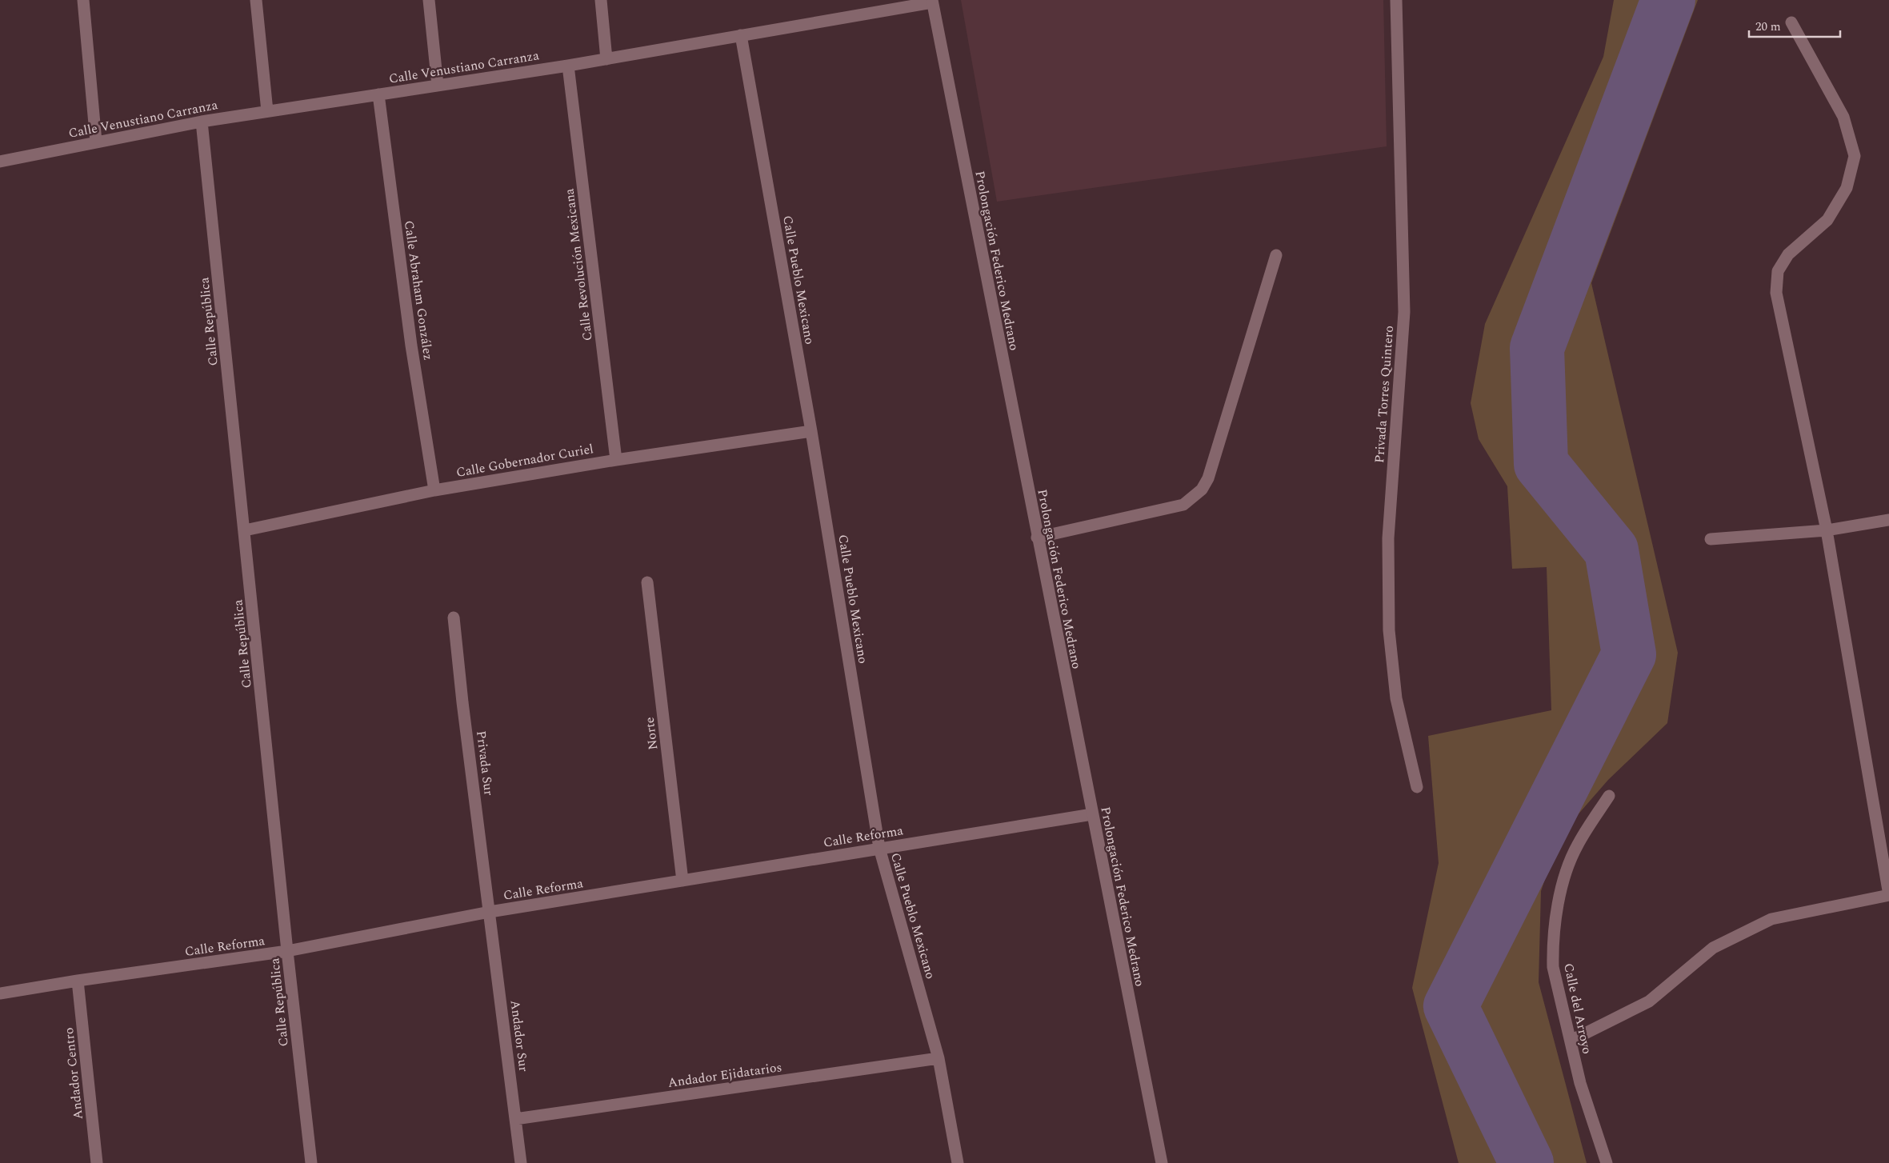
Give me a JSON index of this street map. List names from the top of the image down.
{
  "streets": {
    "street": [
      "Calle Venustiano Carranza",
      "Prolongación Federico Medrano",
      "Calle Revolución Mexicana",
      "Calle Pueblo Mexicano",
      "Calle Abraham González",
      "Calle República",
      "Privada Torres Quintero",
      "Calle Gobernador Curiel",
      "Norte",
      "Privada Sur",
      "Calle Reforma",
      "Calle del Arroyo",
      "Andador Sur",
      "Andador Centro",
      "Andador Ejidatarios"
    ]
  },
  "crossings": [
    ["Calle Venustiano Carranza", "Prolongación Federico Medrano"],
    ["Calle Venustiano Carranza", "Calle Revolución Mexicana"],
    ["Calle Venustiano Carranza", "Calle Pueblo Mexicano"],
    ["Calle Venustiano Carranza", "Calle Abraham González"],
    ["Calle Venustiano Carranza", "Calle República"],
    ["Prolongación Federico Medrano", "Calle Reforma"],
    ["Calle Revolución Mexicana", "Calle Gobernador Curiel"],
    ["Calle Pueblo Mexicano", "Calle Gobernador Curiel"],
    ["Calle Pueblo Mexicano", "Calle Reforma"],
    ["Calle Pueblo Mexicano", "Andador Ejidatarios"],
    ["Calle Abraham González", "Calle Gobernador Curiel"],
    ["Calle República", "Calle Gobernador Curiel"],
    ["Calle República", "Calle Reforma"],
    ["Norte", "Calle Reforma"],
    ["Privada Sur", "Calle Reforma"],
    ["Privada Sur", "Andador Sur"],
    ["Calle Reforma", "Andador Sur"],
    ["Calle Reforma", "Andador Centro"],
    ["Andador Sur", "Andador Ejidatarios"]
  ],
  "scale_bar": "20 m"
}
